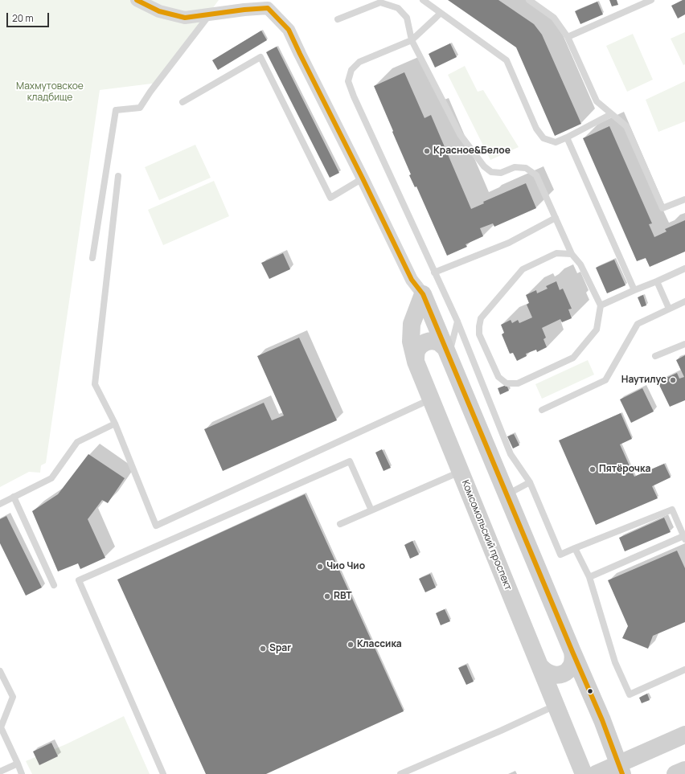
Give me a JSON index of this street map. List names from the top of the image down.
{
  "streets": {
    "street": ["Комсомольский проспект"]
  },
  "parks": ["Махмутовское кладбище"],
  "places": [
    "Красное&Белое",
    "Наутилус",
    "Пятёрочка",
    "Чио Чио",
    "RBT",
    "Классика",
    "Spar"
  ],
  "scale_bar": "20 m"
}
